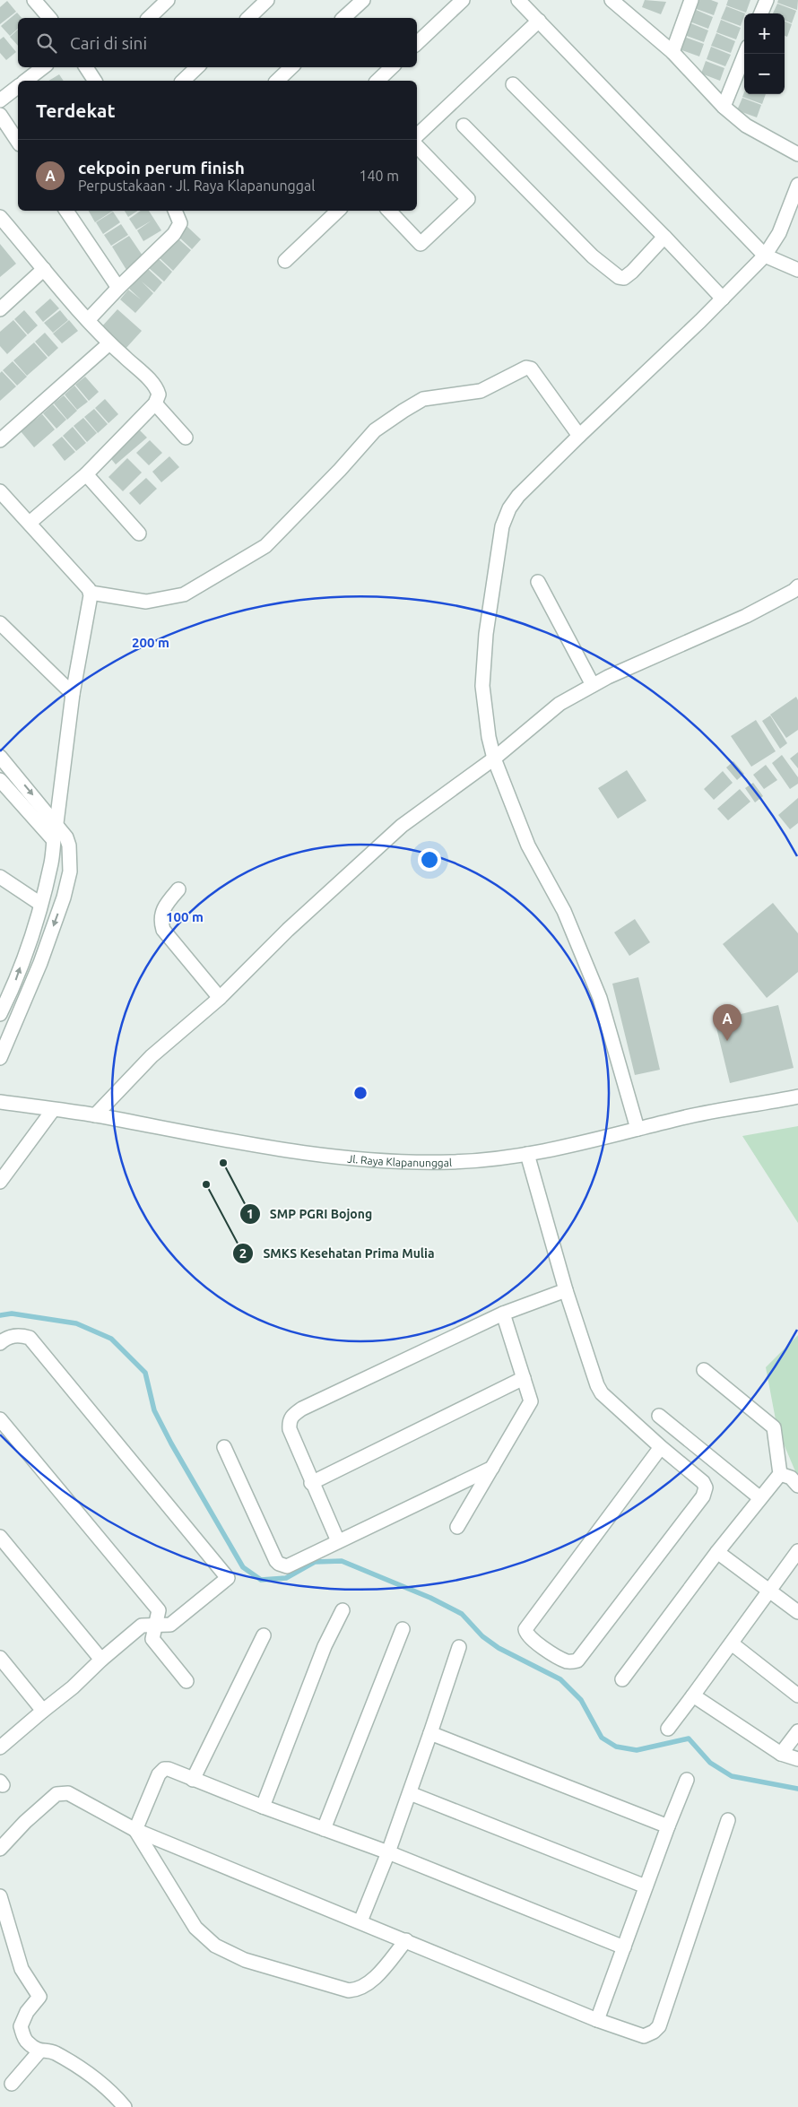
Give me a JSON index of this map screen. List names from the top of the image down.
{
  "streets": {
    "street": ["Jl. Raya Klapanunggal"]
  },
  "places": ["SMP PGRI Bojong", "SMKS Kesehatan Prima Mulia"],
  "page": {
    "map_buttons": ["+", "−"],
    "search": "Cari di sini",
    "heading": "Terdekat",
    "list": [
      {
        "mark": "A",
        "name": "cekpoin perum finish",
        "note": "Perpustakaan · Jl. Raya Klapanunggal",
        "value": "140 m"
      }
    ],
    "pins": "A"
  },
  "rings": ["200 m", "100 m"]
}
